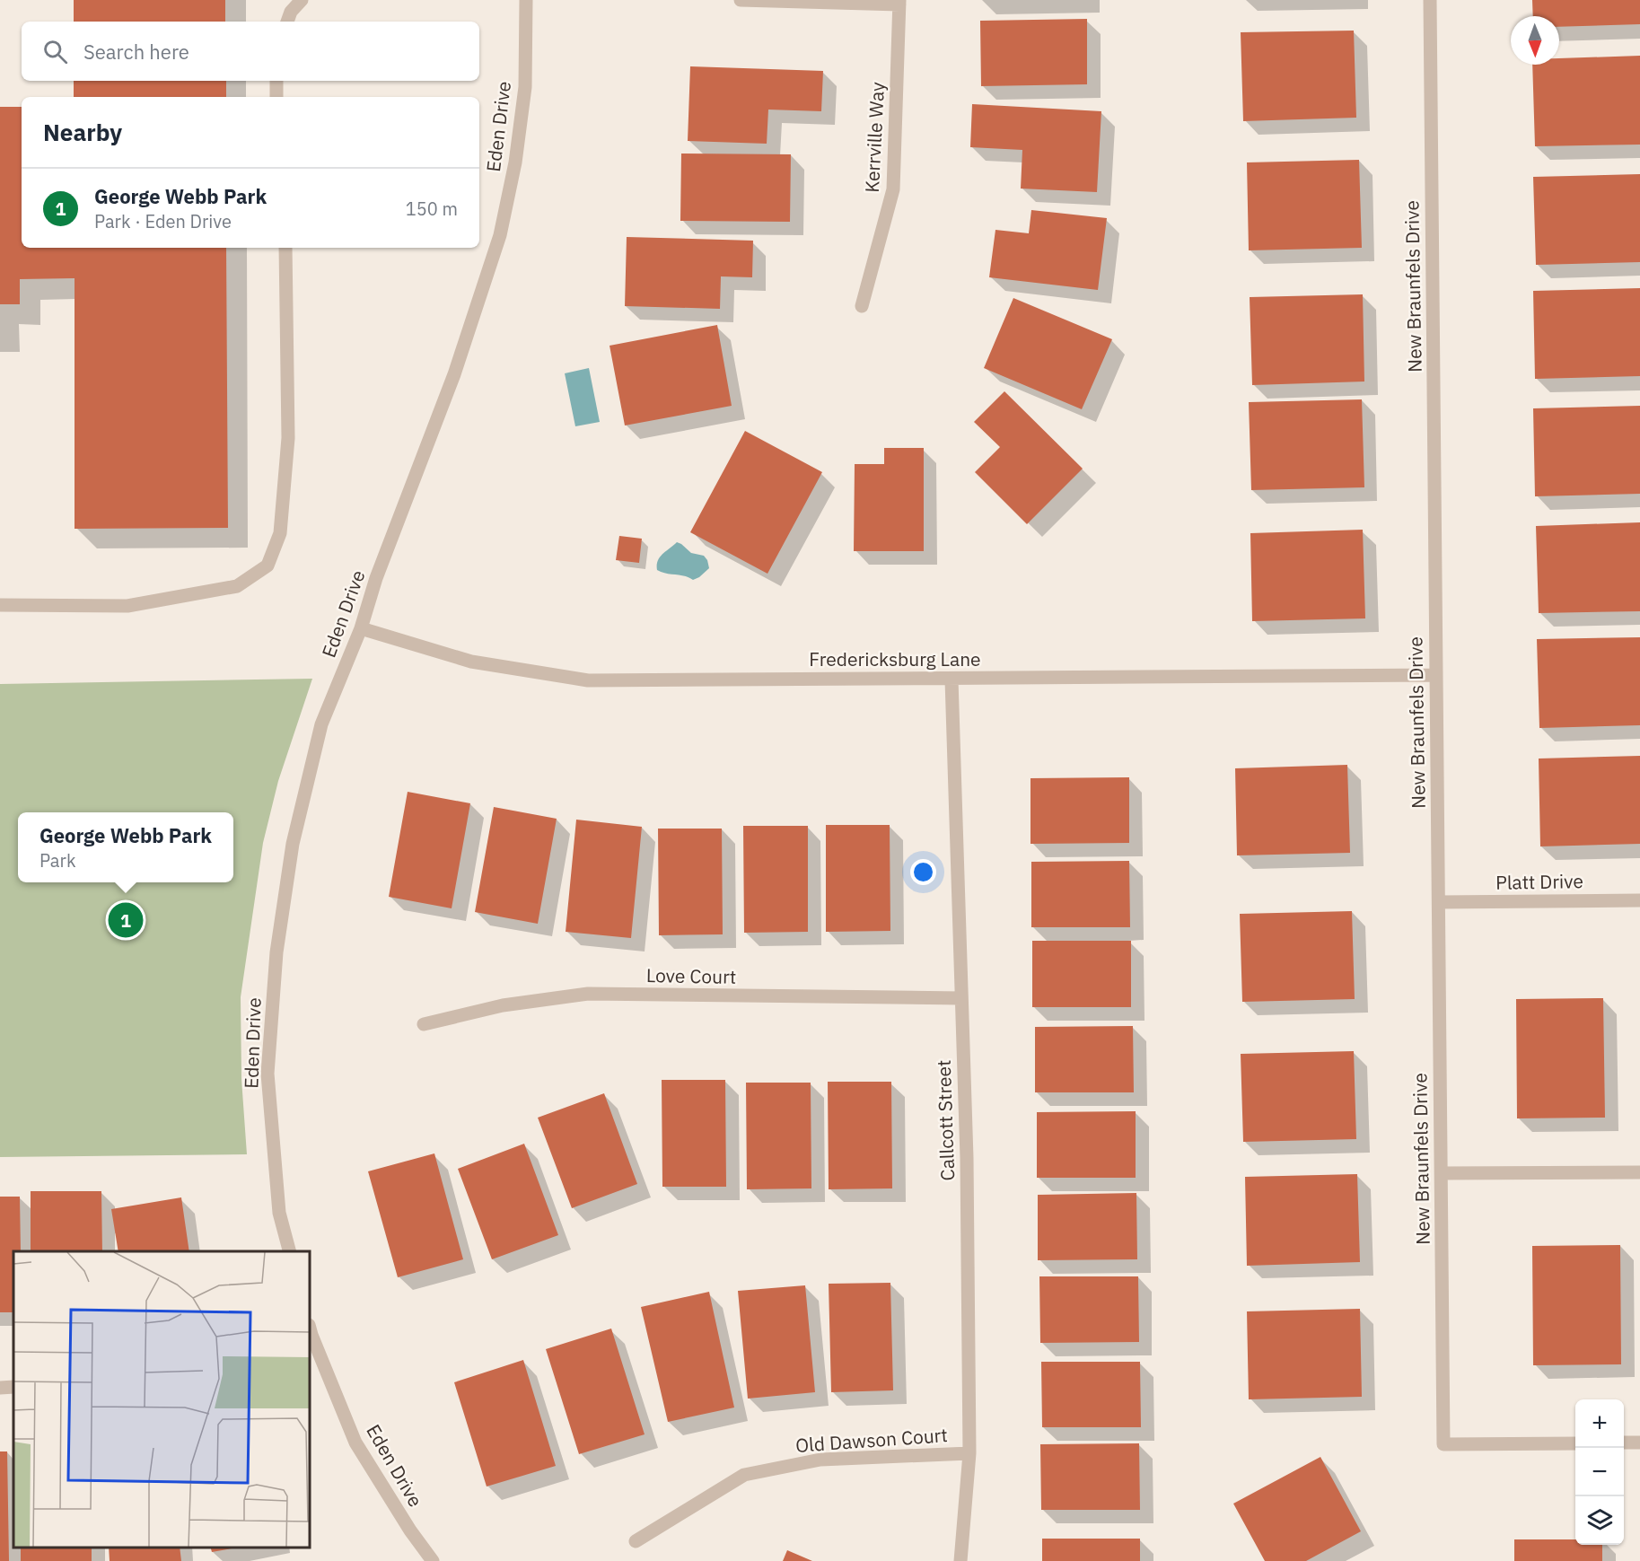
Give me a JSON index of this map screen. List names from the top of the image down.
{
  "streets": {
    "street": [
      "Eden Drive",
      "Kerrville Way",
      "New Braunfels Drive",
      "Fredericksburg Lane",
      "Platt Drive",
      "Love Court",
      "Callcott Street",
      "Old Dawson Court"
    ]
  },
  "crossings": [
    ["Eden Drive", "Fredericksburg Lane"],
    ["New Braunfels Drive", "Fredericksburg Lane"],
    ["New Braunfels Drive", "Platt Drive"],
    ["Fredericksburg Lane", "Callcott Street"],
    ["Love Court", "Callcott Street"],
    ["Callcott Street", "Old Dawson Court"]
  ],
  "north": "bottom",
  "page": {
    "search": "Search here",
    "heading": "Nearby",
    "list": [
      {
        "mark": "1",
        "name": "George Webb Park",
        "note": "Park · Eden Drive",
        "value": "150 m"
      }
    ],
    "popup": ["George Webb Park", "Park"],
    "pins": "1",
    "map_buttons": ["+", "−"]
  }
}
